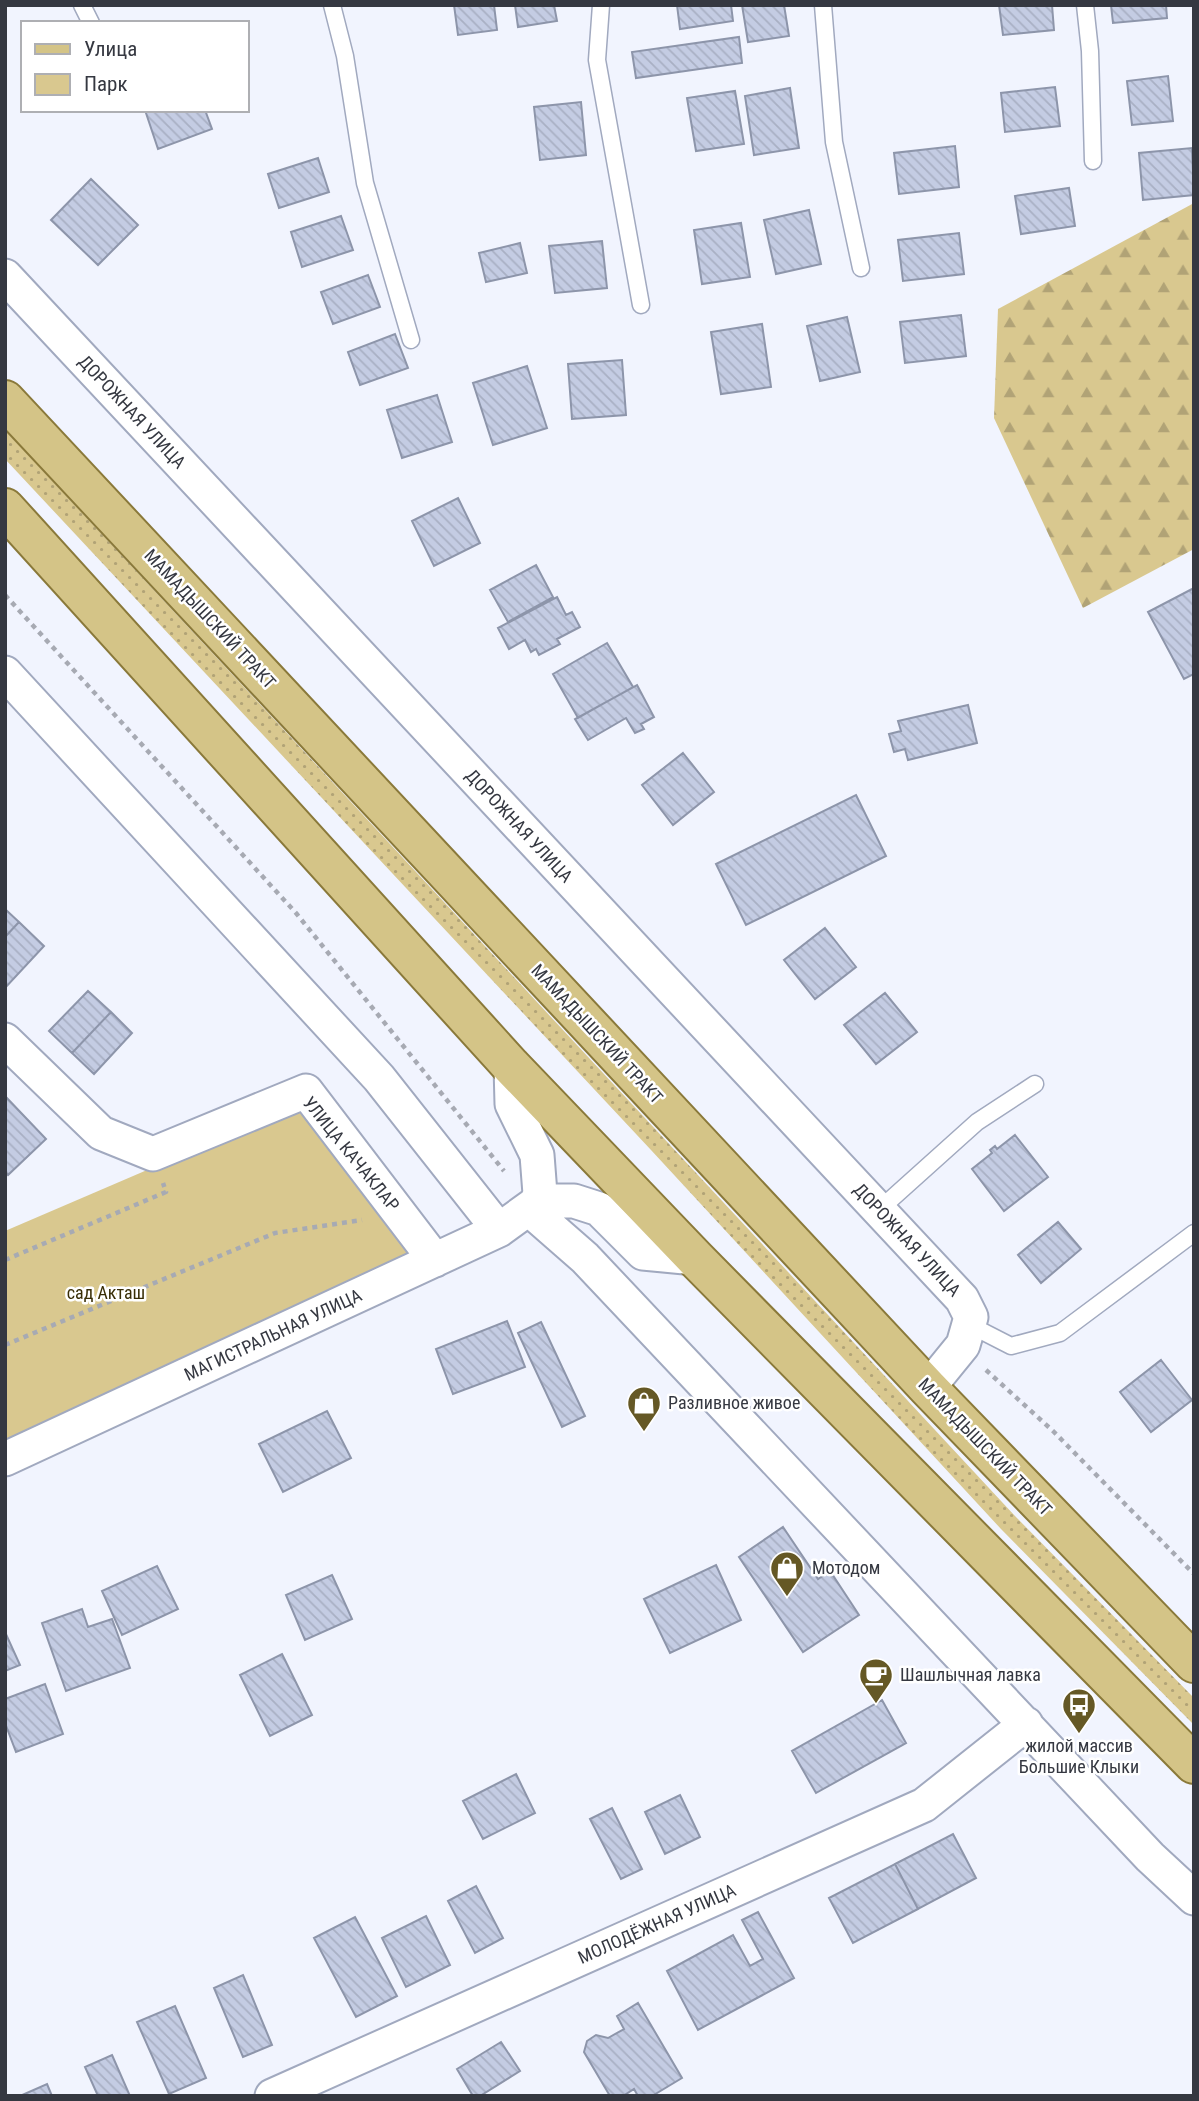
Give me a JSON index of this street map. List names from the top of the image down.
{
  "streets": {
    "main road": ["МАМАДЫШСКИЙ ТРАКТ"],
    "street": [
      "ДОРОЖНАЯ УЛИЦА",
      "УЛИЦА КАЧАКЛАР",
      "МАГИСТРАЛЬНАЯ УЛИЦА",
      "МОЛОДЁЖНАЯ УЛИЦА"
    ]
  },
  "crossings": [
    ["УЛИЦА КАЧАКЛАР", "МАГИСТРАЛЬНАЯ УЛИЦА"]
  ],
  "parks": ["сад Акташ"],
  "places": {
    "shop": ["Разливное живое", "Мотодом"],
    "cafe": ["Шашлычная лавка"],
    "bus stop": ["жилой массив Большие Клыки"]
  },
  "legend": ["Улица", "Парк"]
}
